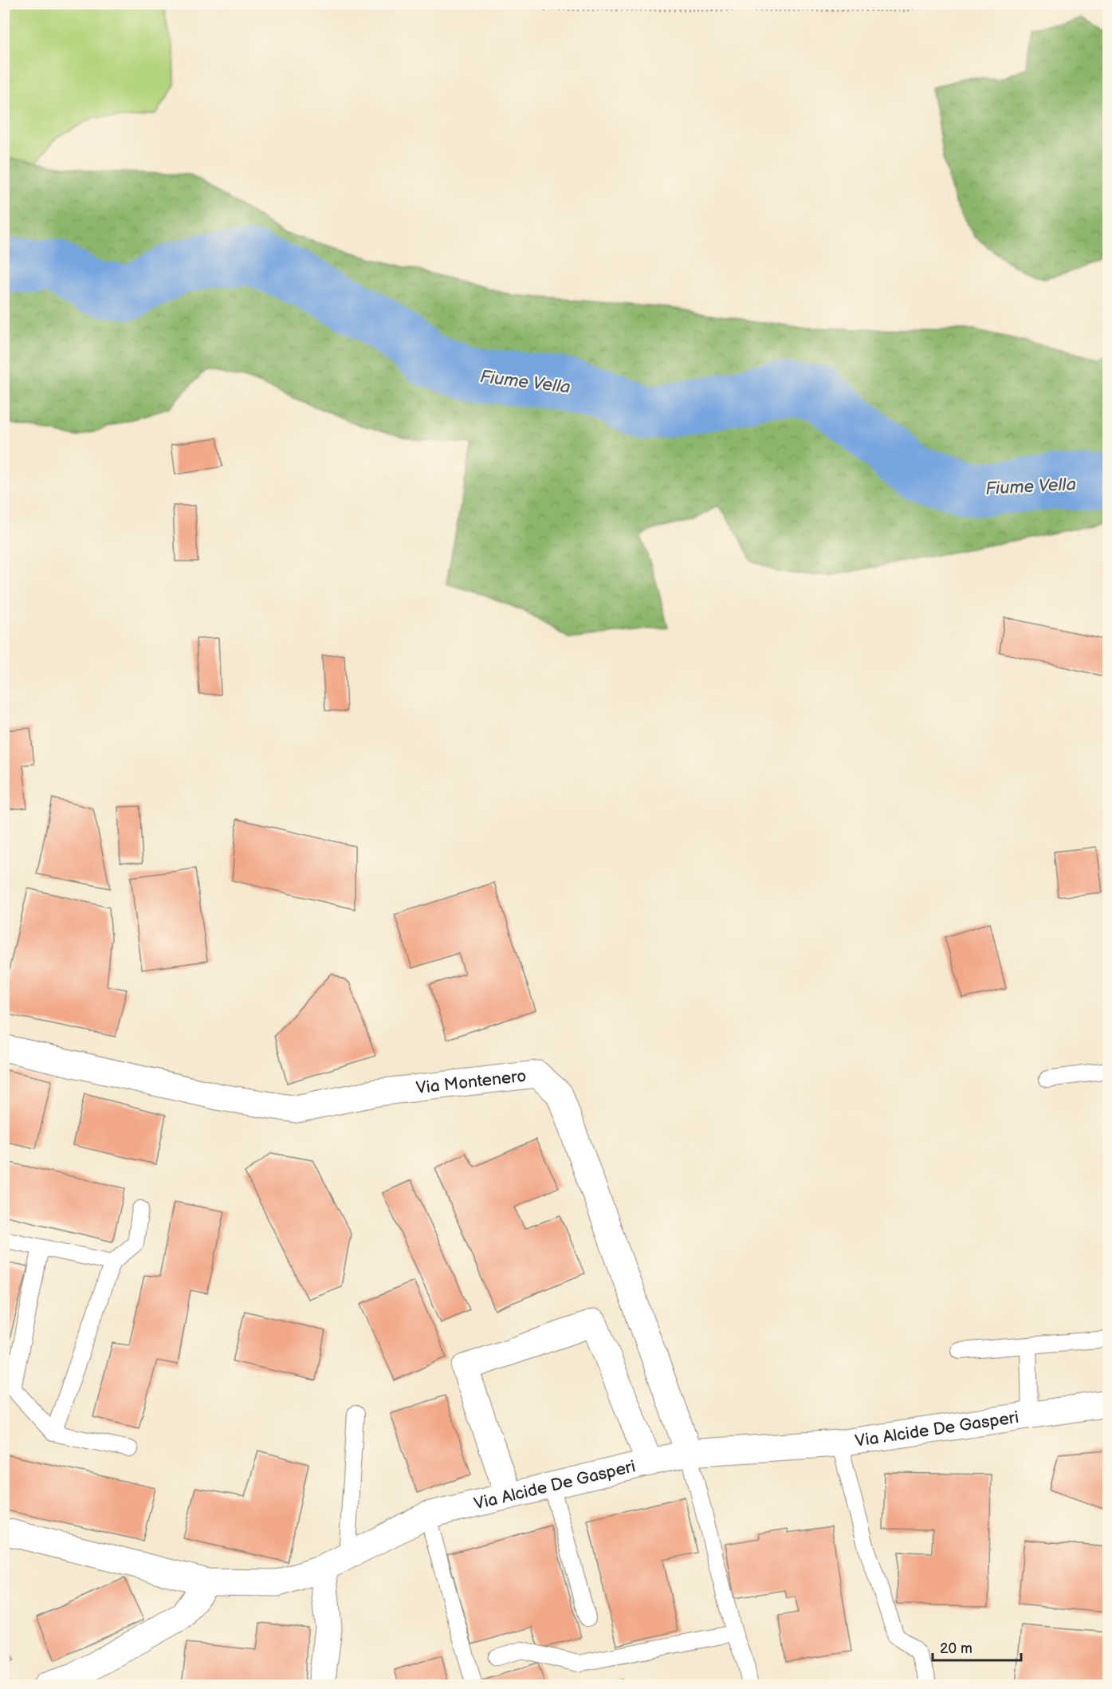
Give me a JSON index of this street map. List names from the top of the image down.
{
  "streets": {
    "street": ["Via Montenero", "Via Alcide De Gasperi"]
  },
  "crossings": [
    ["Via Montenero", "Via Alcide De Gasperi"]
  ],
  "water": ["Fiume Vella"],
  "scale_bar": "20 m"
}
